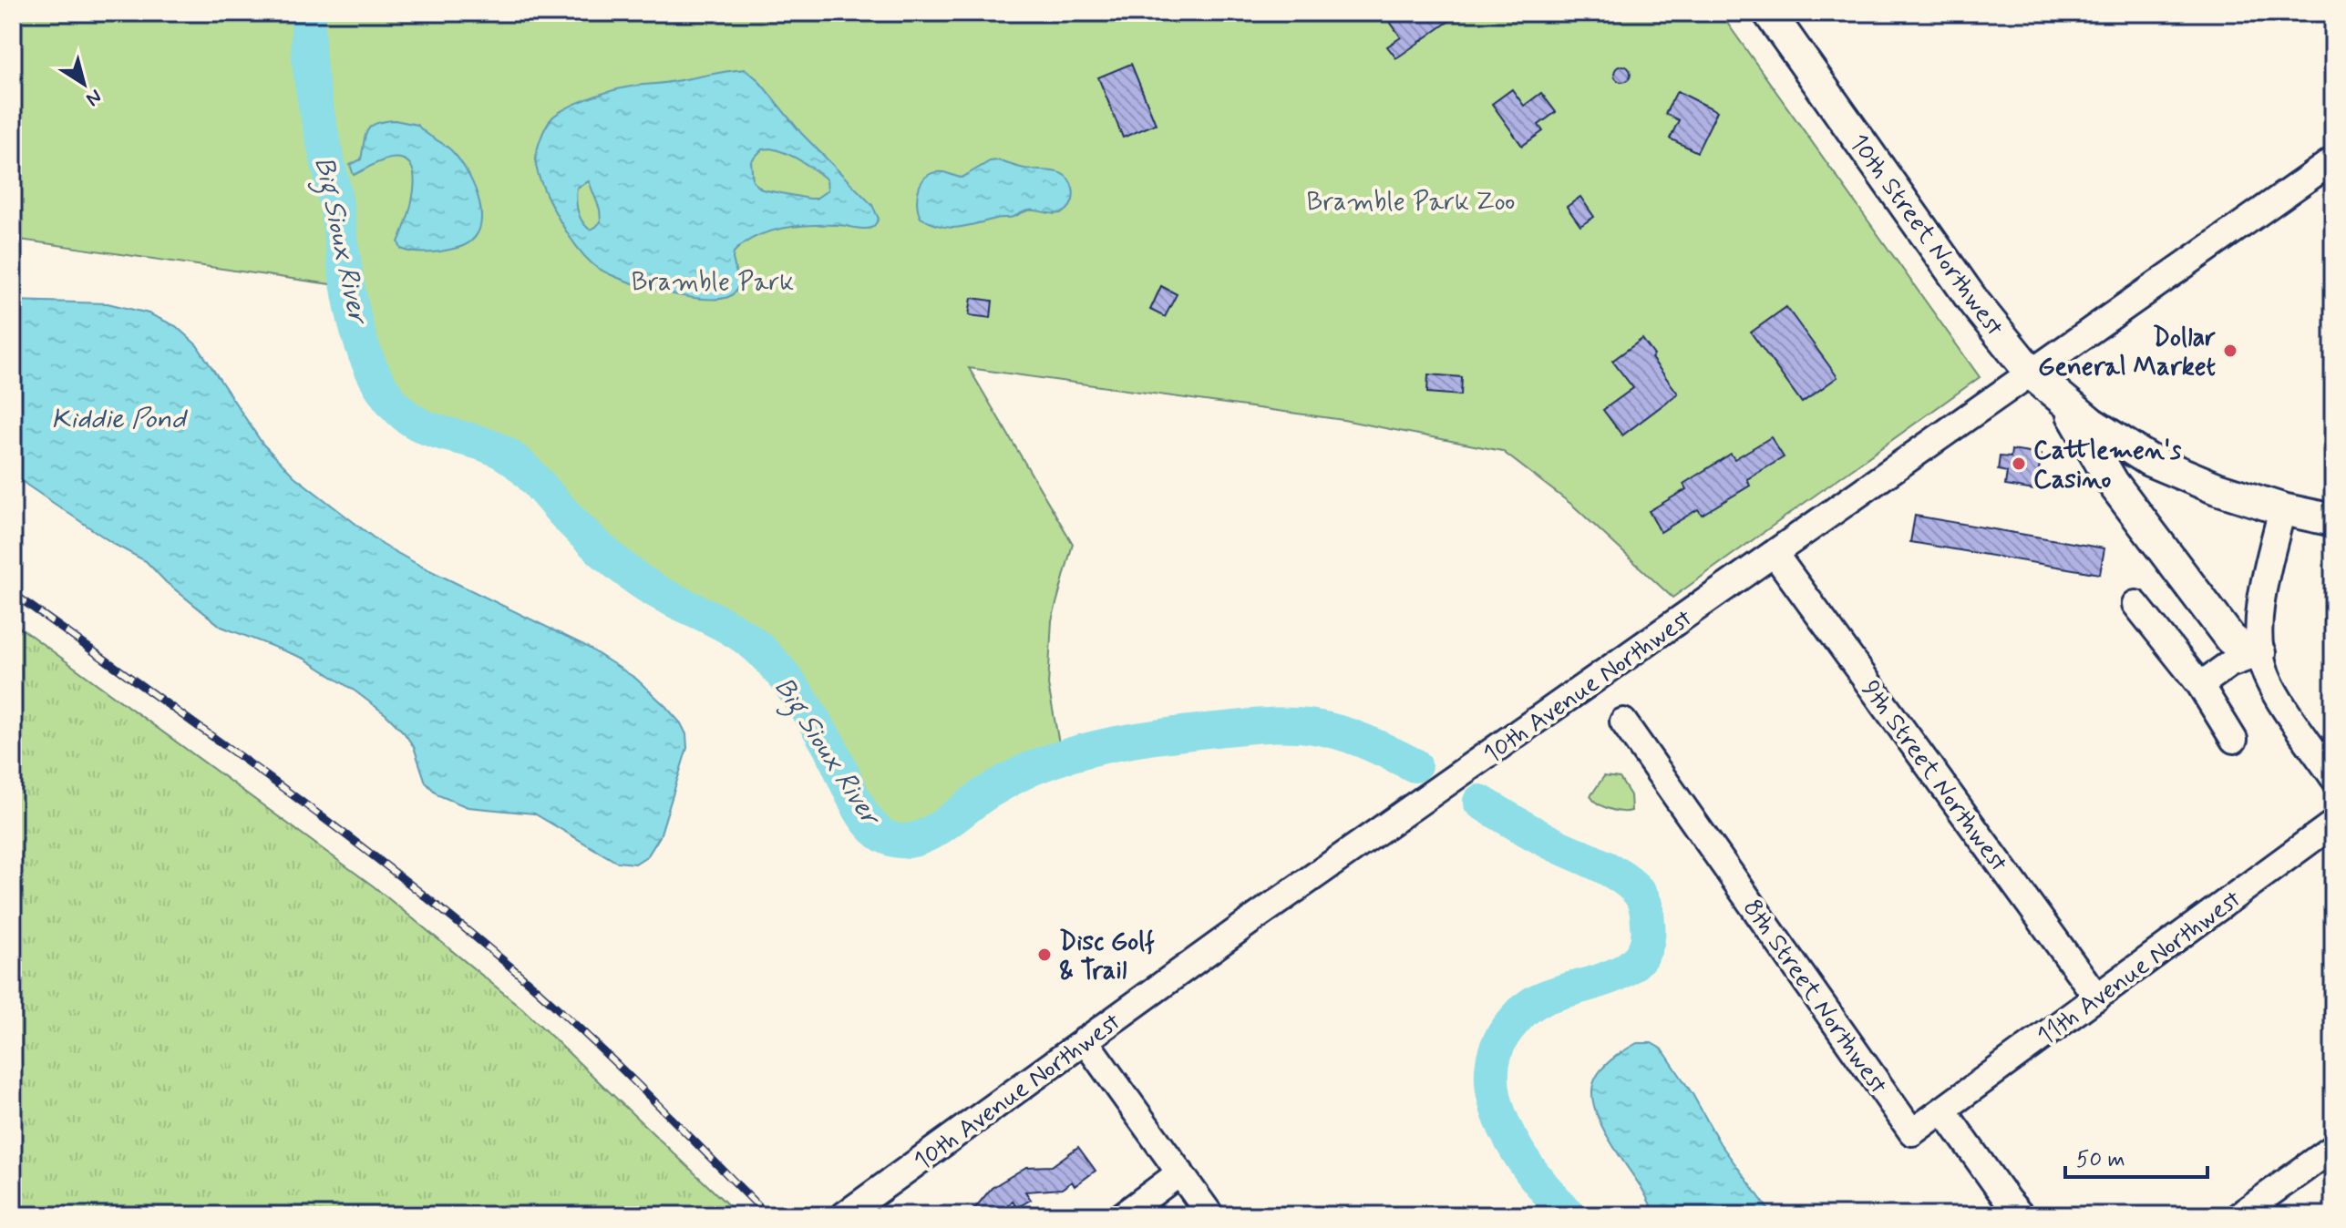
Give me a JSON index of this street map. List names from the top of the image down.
{
  "streets": {
    "main road": ["10th Street Northwest"],
    "street": [
      "10th Avenue Northwest",
      "9th Street Northwest",
      "11th Avenue Northwest",
      "8th Street Northwest"
    ]
  },
  "crossings": [
    ["10th Street Northwest", "10th Avenue Northwest"],
    ["10th Avenue Northwest", "9th Street Northwest"],
    ["9th Street Northwest", "11th Avenue Northwest"],
    ["11th Avenue Northwest", "8th Street Northwest"]
  ],
  "water": ["Big Sioux River", "Kiddie Pond"],
  "parks": ["Bramble Park Zoo", "Bramble Park"],
  "places": ["Dollar General Market", "Cattlemen's Casino", "Disc Golf & Trail"],
  "scale_bar": "50 m",
  "north": "bottom right"
}
